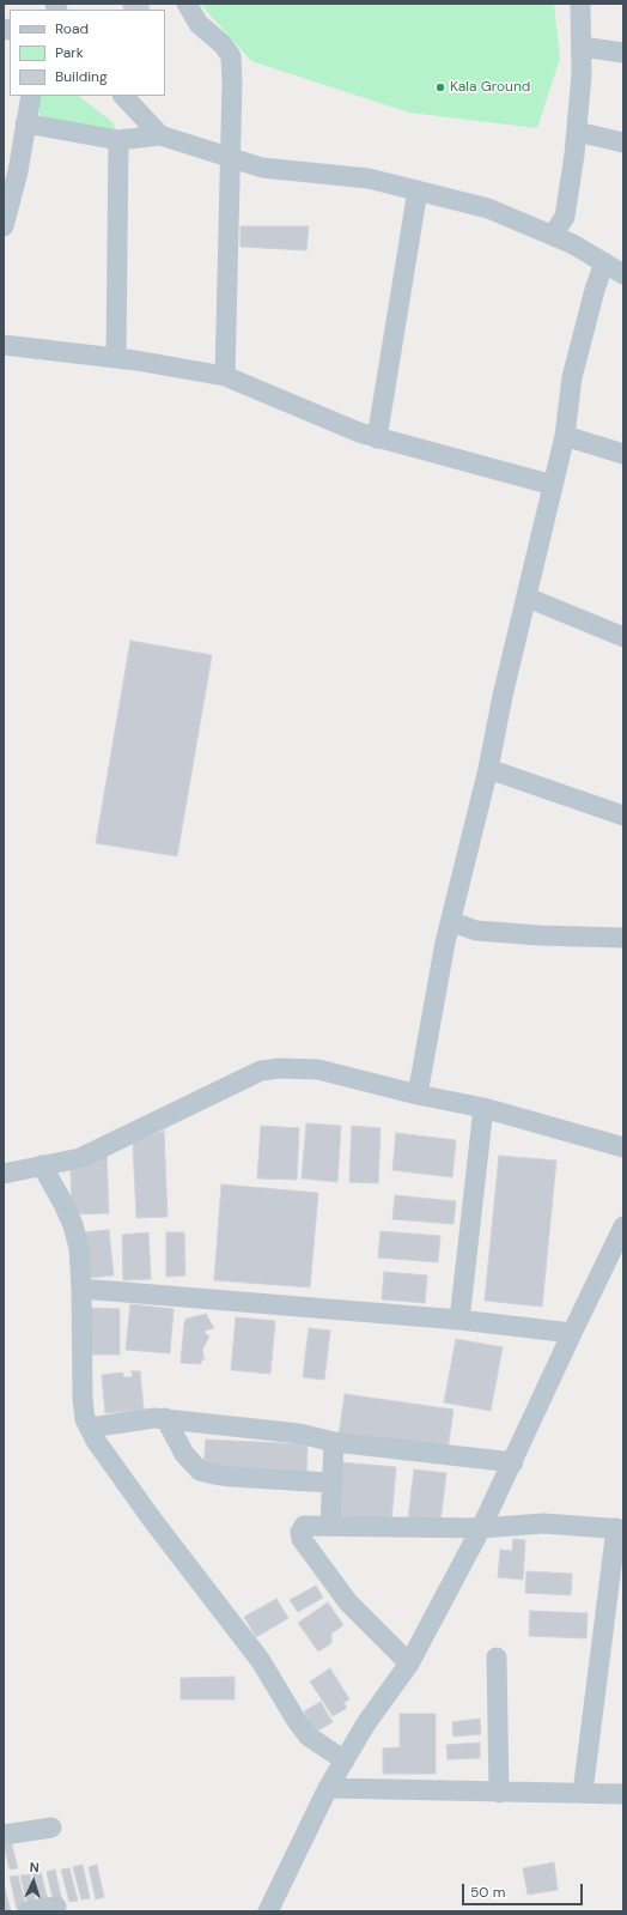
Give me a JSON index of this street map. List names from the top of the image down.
{
  "places": ["Kala Ground"],
  "legend": ["Road", "Park", "Building"],
  "scale_bar": "50 m",
  "north": "top"
}
